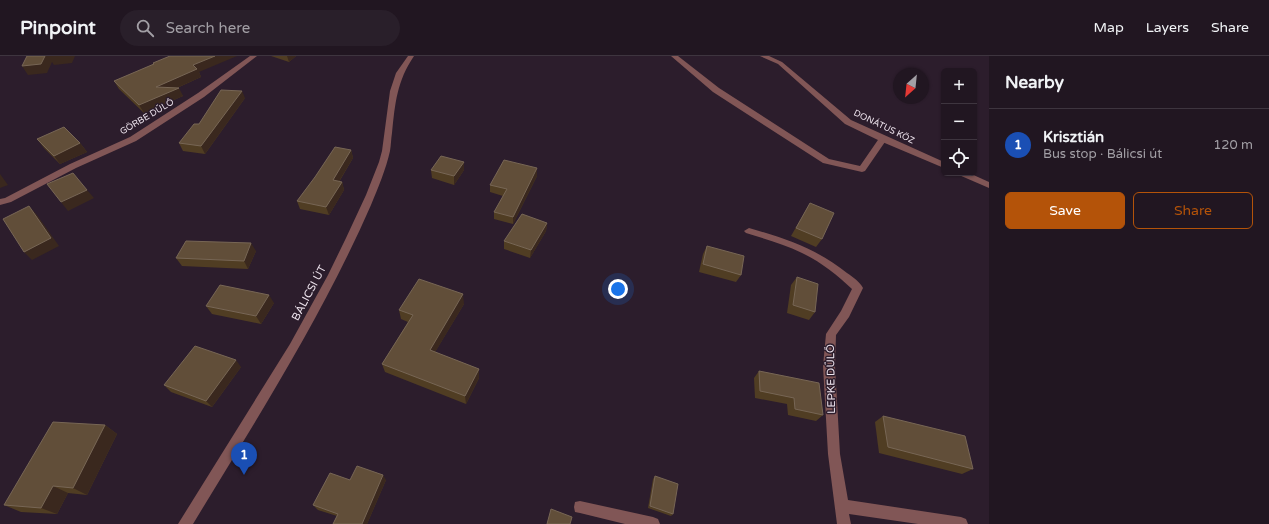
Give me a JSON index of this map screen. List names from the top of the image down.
{
  "streets": {
    "street": [
      "GÖRBE DŰLŐ",
      "DONÁTUS KÖZ",
      "BÁLICSI ÚT",
      "LEPKE DŰLŐ"
    ]
  },
  "north": "bottom left",
  "page": {
    "header": "Pinpoint",
    "search": "Search here",
    "nav": ["Map", "Layers", "Share"],
    "heading": "Nearby",
    "map_buttons": ["+", "−"],
    "list": [
      {
        "mark": "1",
        "name": "Krisztián",
        "note": "Bus stop · Bálicsi út",
        "value": "120 m"
      }
    ],
    "buttons": ["Save", "Share"],
    "pins": "1"
  }
}
